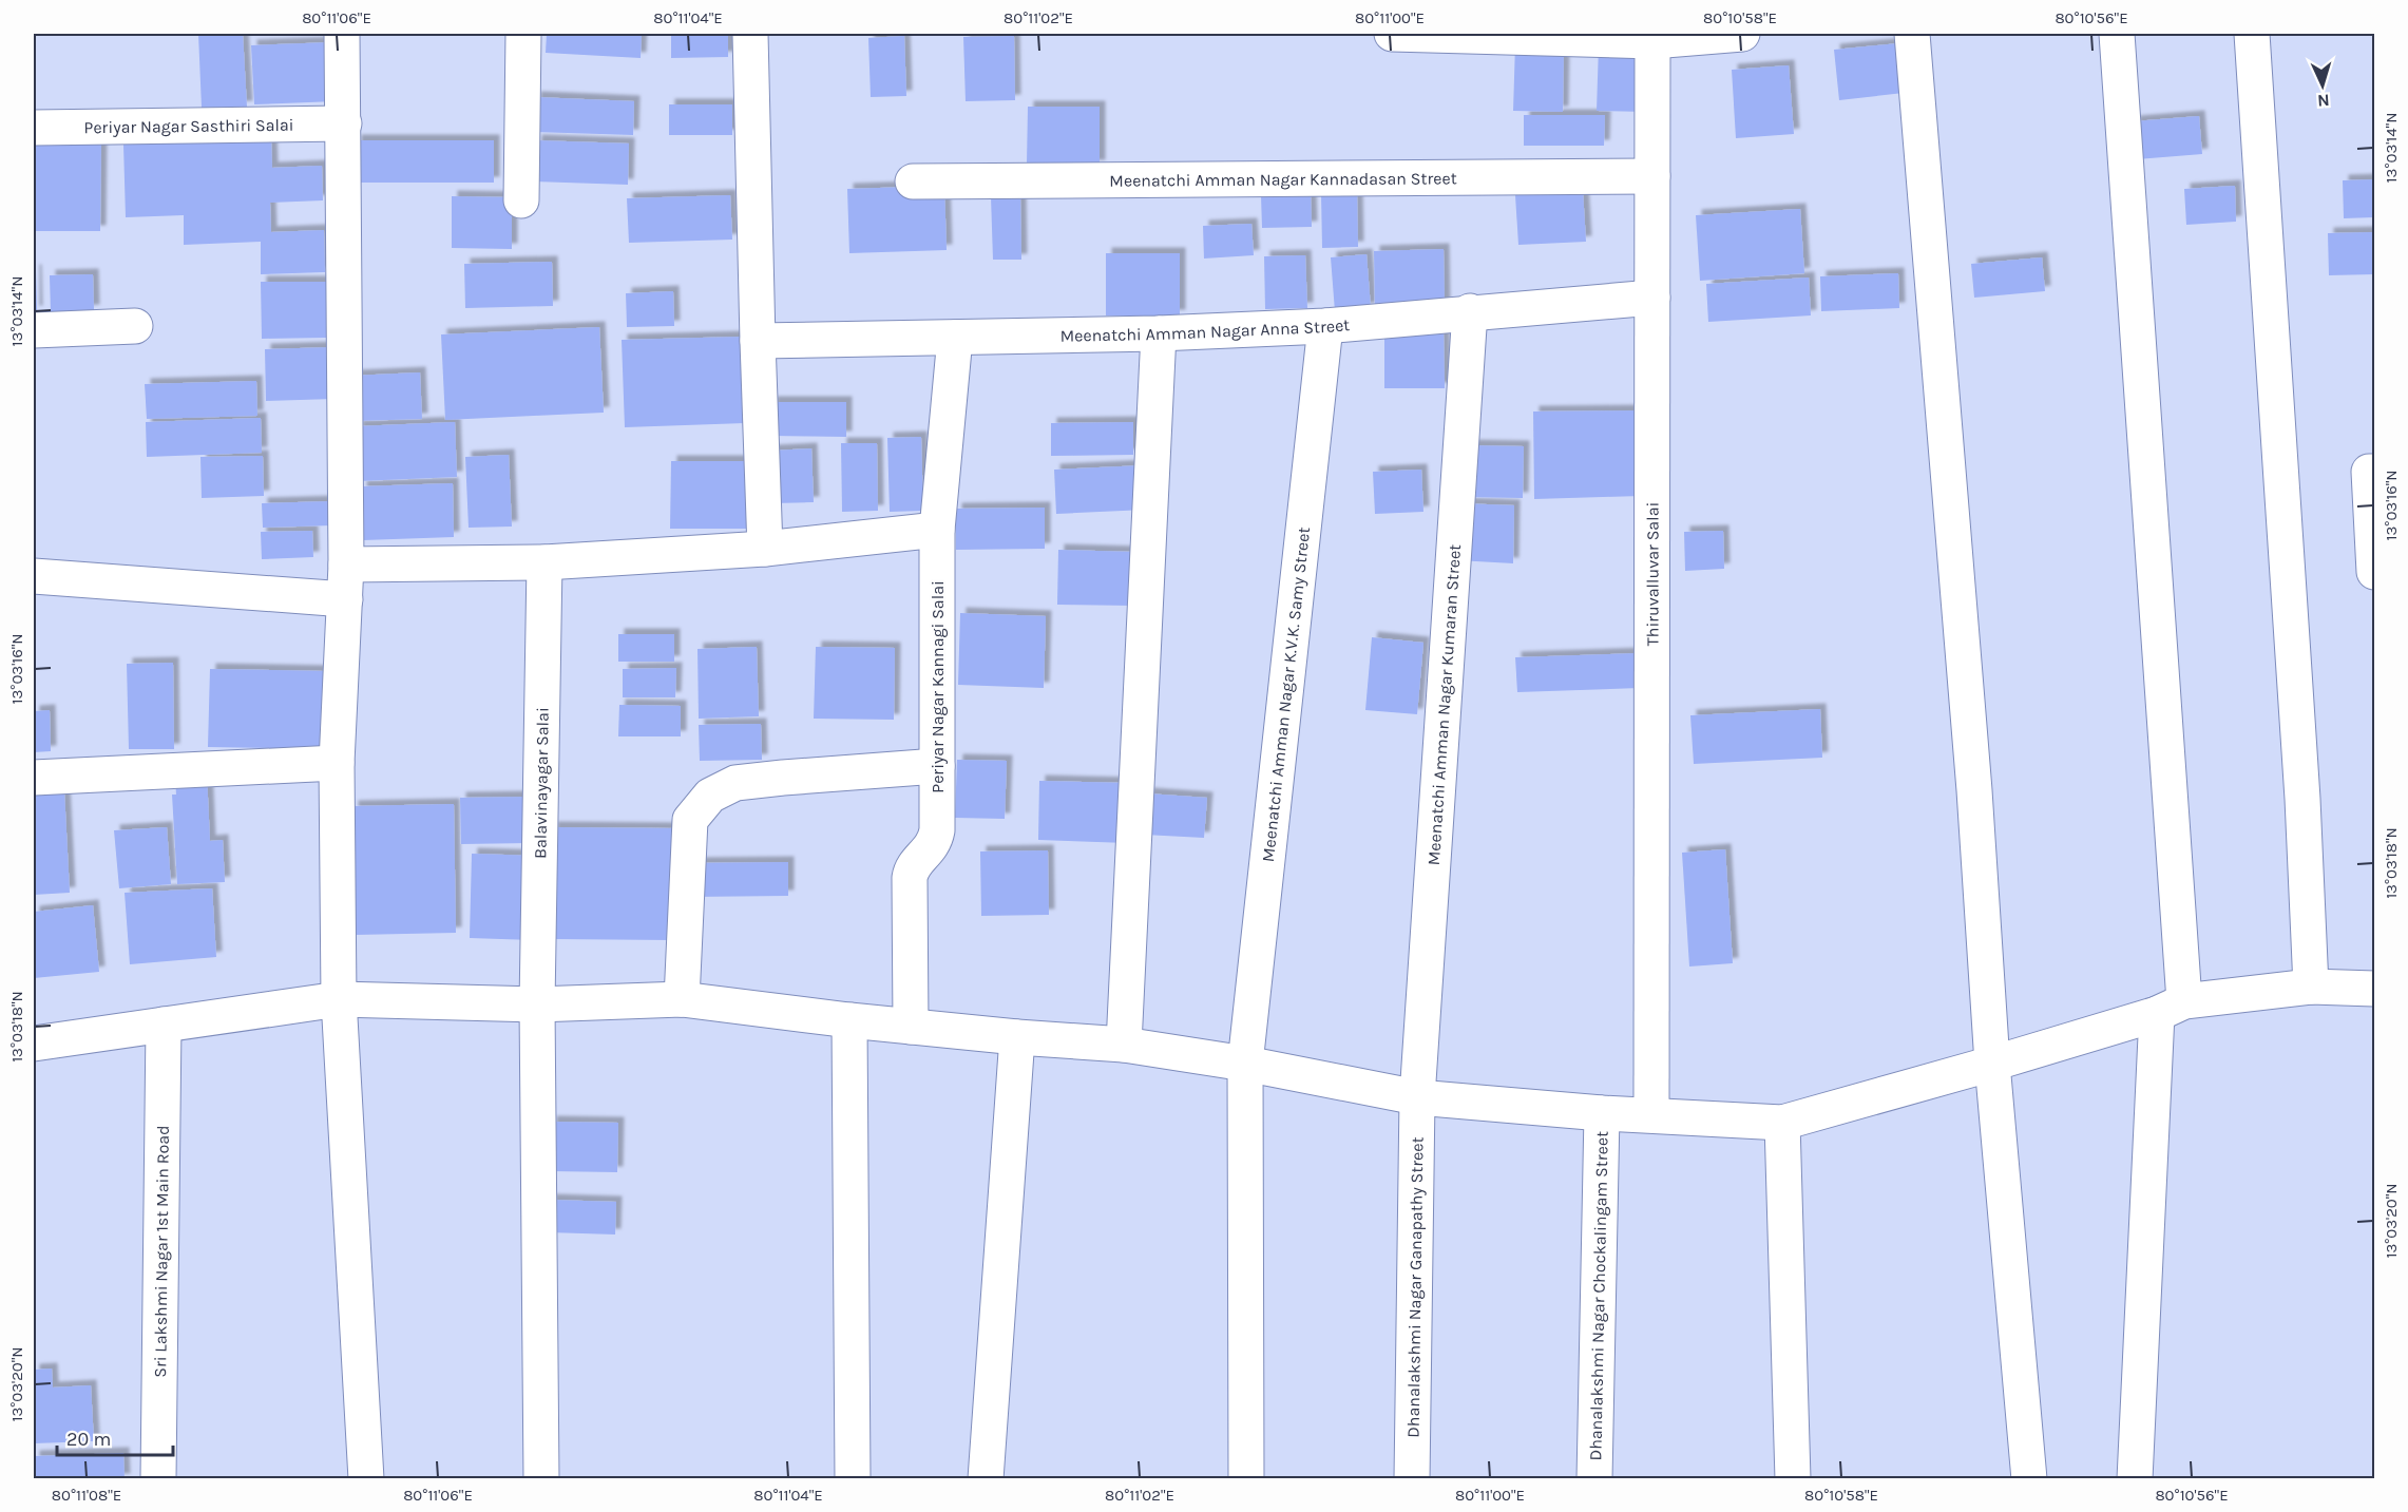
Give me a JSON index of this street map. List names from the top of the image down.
{
  "streets": {
    "street": [
      "Periyar Nagar Sasthiri Salai",
      "Meenatchi Amman Nagar Kannadasan Street",
      "Meenatchi Amman Nagar Anna Street",
      "Thiruvalluvar Salai",
      "Periyar Nagar Kannagi Salai",
      "Meenatchi Amman Nagar K.V.K. Samy Street",
      "Meenatchi Amman Nagar Kumaran Street",
      "Balavinayagar Salai",
      "Sri Lakshmi Nagar 1st Main Road",
      "Dhanalakshmi Nagar Ganapathy Street",
      "Dhanalakshmi Nagar Chockalingam Street"
    ]
  },
  "crossings": [
    ["Meenatchi Amman Nagar Kannadasan Street", "Thiruvalluvar Salai"],
    ["Meenatchi Amman Nagar Anna Street", "Thiruvalluvar Salai"],
    ["Meenatchi Amman Nagar Anna Street", "Periyar Nagar Kannagi Salai"],
    ["Meenatchi Amman Nagar Anna Street", "Meenatchi Amman Nagar K.V.K. Samy Street"],
    ["Meenatchi Amman Nagar Anna Street", "Meenatchi Amman Nagar Kumaran Street"],
    ["Meenatchi Amman Nagar Kumaran Street", "Dhanalakshmi Nagar Ganapathy Street"]
  ],
  "scale_bar": "20 m",
  "north": "bottom",
  "coordinates": [
    "80°11'06\"E",
    "80°11'04\"E",
    "80°11'02\"E",
    "80°11'00\"E",
    "80°10'58\"E",
    "80°10'56\"E",
    "13°03'14\"N",
    "13°03'16\"N",
    "13°03'18\"N",
    "13°03'20\"N",
    "80°11'08\"E"
  ]
}
